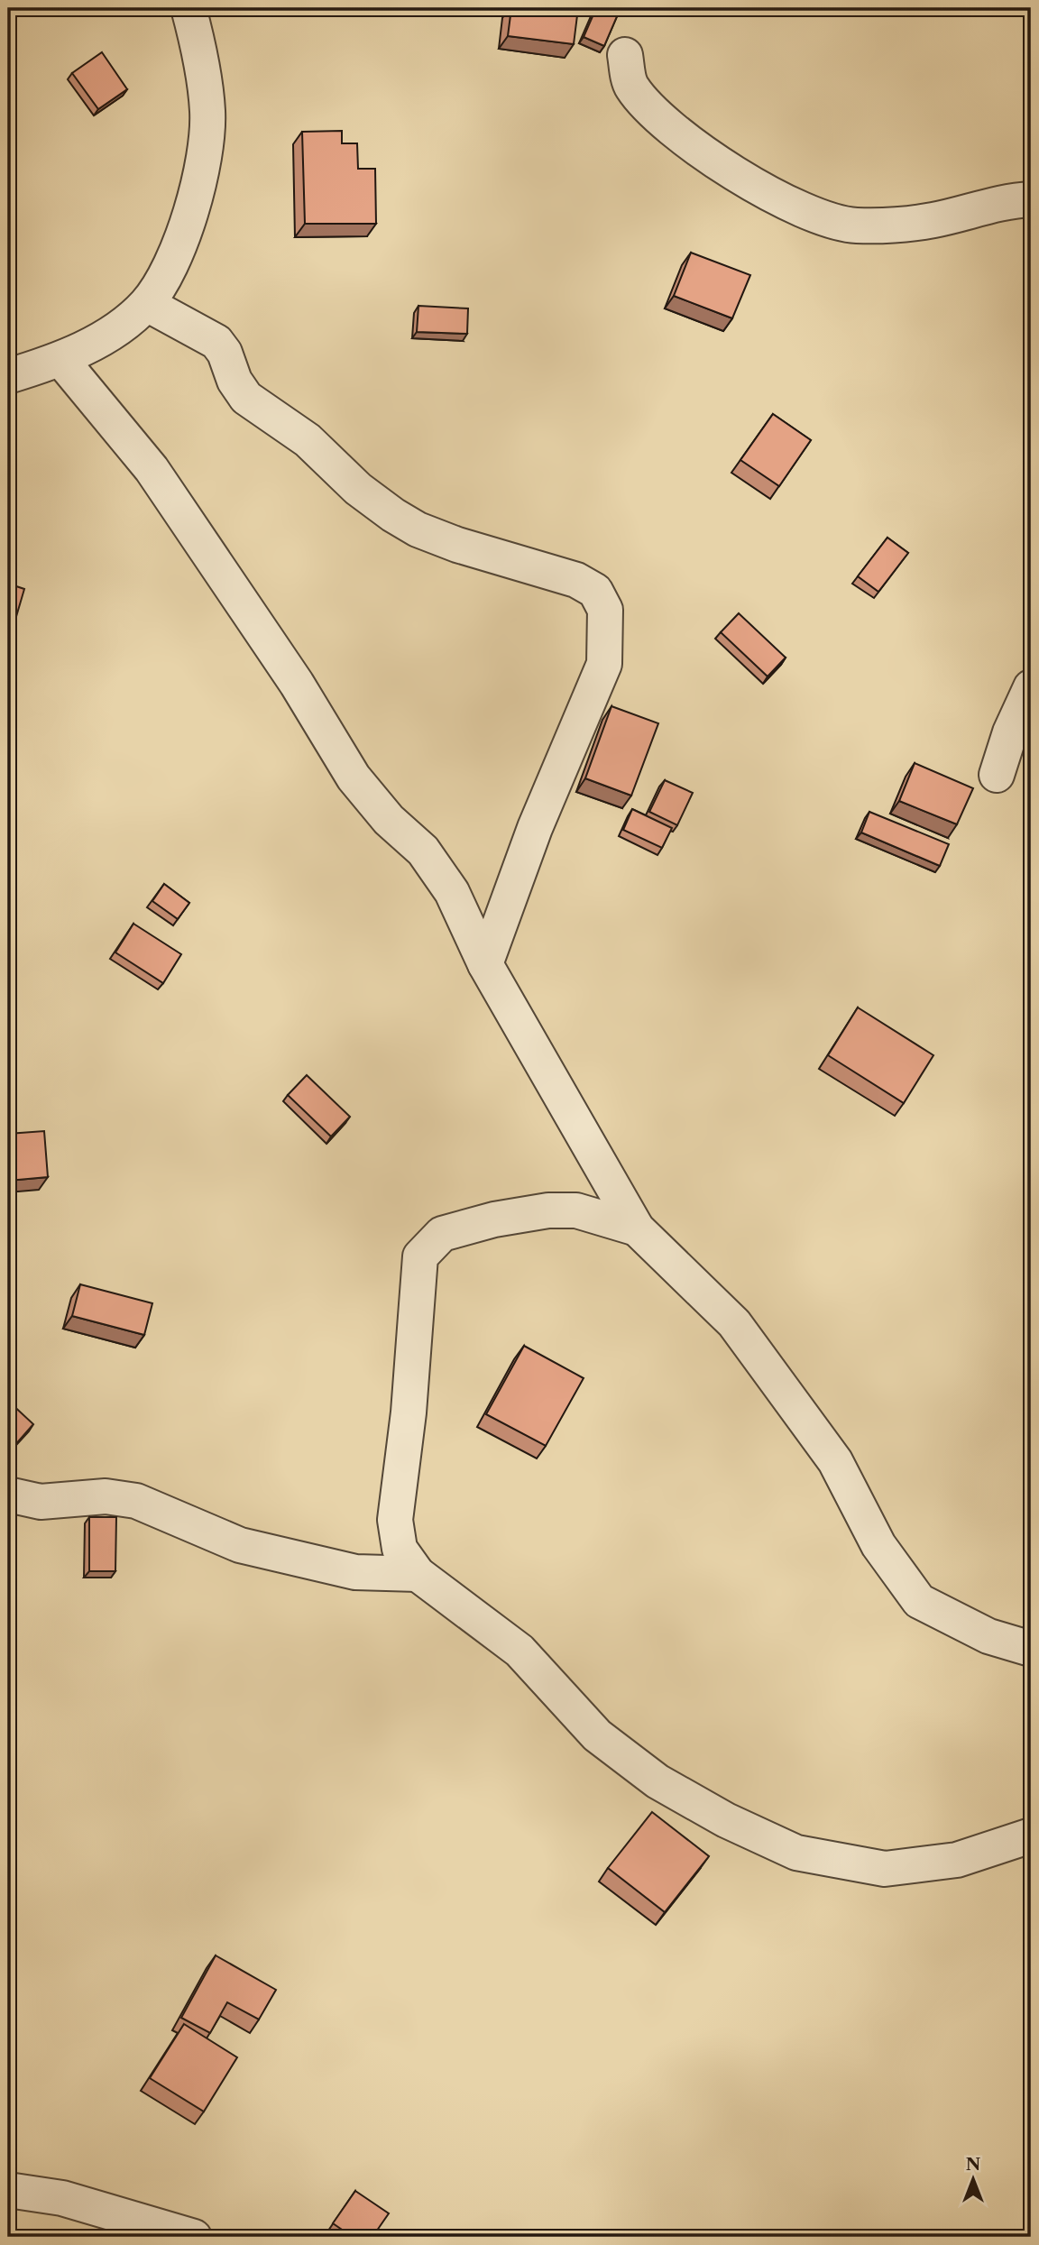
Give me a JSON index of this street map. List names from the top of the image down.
{
  "north": "top"
}
